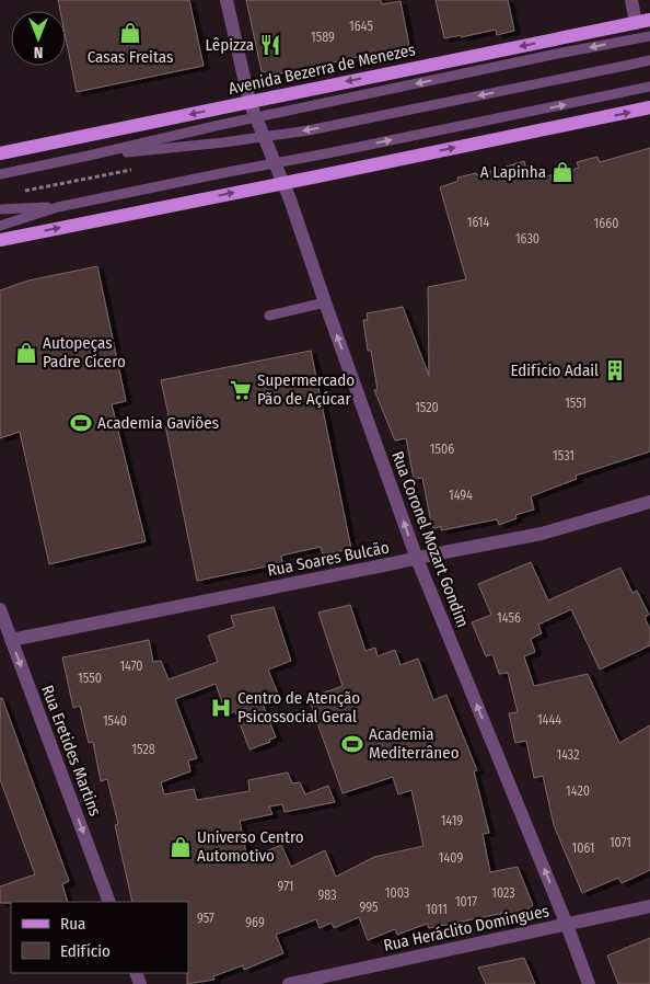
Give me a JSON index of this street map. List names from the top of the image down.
{
  "streets": {
    "main road": ["Avenida Bezerra de Menezes"],
    "street": [
      "Rua Coronel Mozart Gondim",
      "Rua Soares Bulcão",
      "Rua Eretides Martins",
      "Rua Heráclito Domingues"
    ]
  },
  "crossings": [
    ["Avenida Bezerra de Menezes", "Rua Coronel Mozart Gondim"],
    ["Rua Coronel Mozart Gondim", "Rua Soares Bulcão"],
    ["Rua Coronel Mozart Gondim", "Rua Heráclito Domingues"],
    ["Rua Soares Bulcão", "Rua Eretides Martins"]
  ],
  "one_way": ["Rua Coronel Mozart Gondim", "Rua Eretides Martins"],
  "places": {
    "shop": [
      "Casas Freitas",
      "A Lapinha",
      "Autopeças Padre Cícero",
      "Universo Centro Automotivo"
    ],
    "restaurant": ["Lêpizza"],
    "building": ["Edifício Adail"],
    "supermarket": ["Supermercado Pão de Açúcar"],
    "sports": ["Academia Gaviões", "Academia Mediterrâneo"],
    "hospital": ["Centro de Atenção Psicossocial Geral"]
  },
  "house_numbers": [
    "1645",
    "1589",
    "1614",
    "1660",
    "1630",
    "1551",
    "1520",
    "1506",
    "1531",
    "1494",
    "1456",
    "1470",
    "1550",
    "1444",
    "1540",
    "1528",
    "1432",
    "1420",
    "1419",
    "1071",
    "1061",
    "1409",
    "971",
    "1003",
    "1023",
    "983",
    "1017",
    "995",
    "1011",
    "957",
    "969"
  ],
  "legend": ["Rua", "Edifício"],
  "north": "bottom"
}
